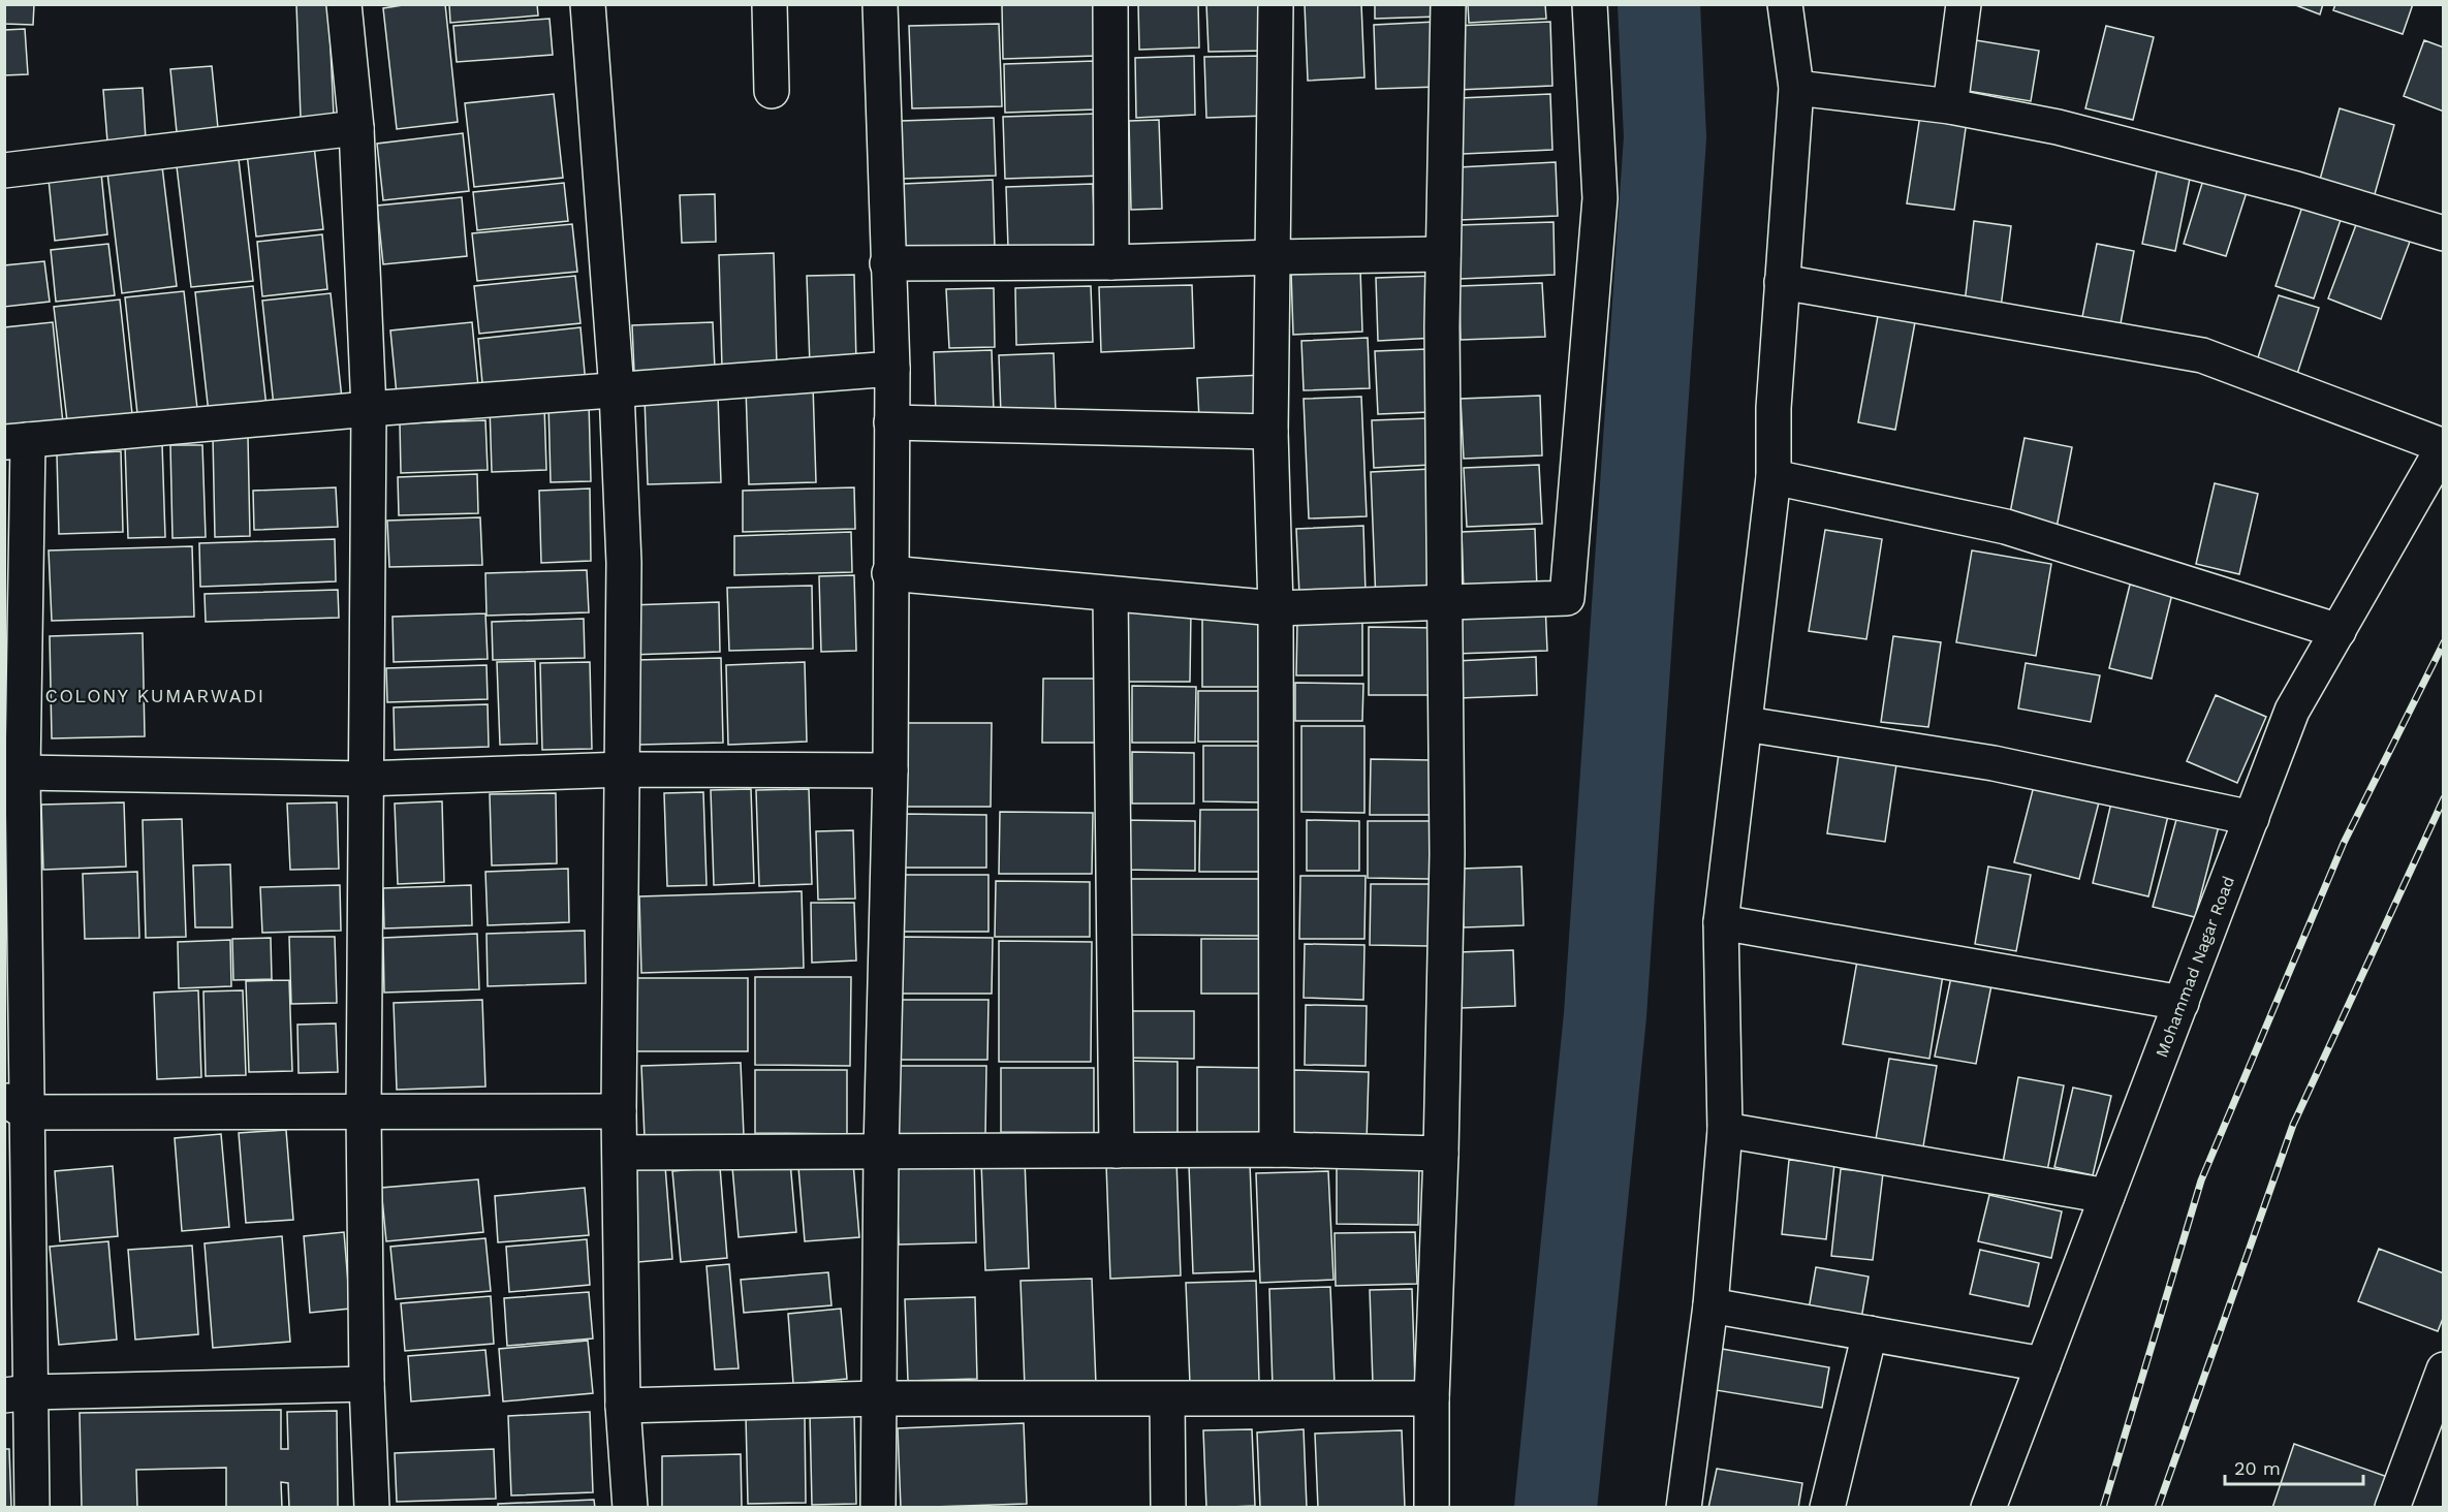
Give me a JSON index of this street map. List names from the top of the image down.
{
  "streets": {
    "street": ["Mohammad Nagar Road"]
  },
  "districts": ["COLONY KUMARWADI"],
  "scale_bar": "20 m"
}
